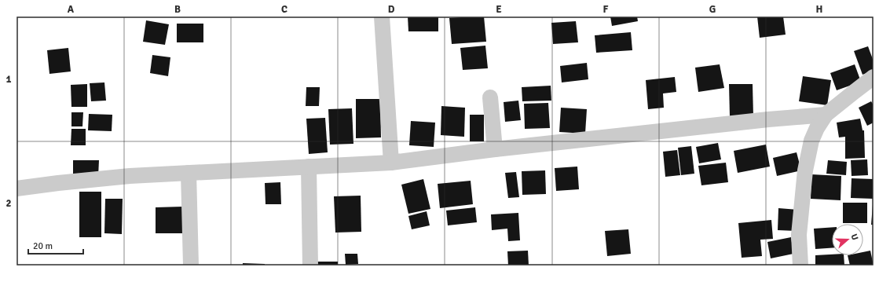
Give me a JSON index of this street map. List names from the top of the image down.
{
  "scale_bar": "20 m",
  "north": "right",
  "grid": {
    "columns": [
      "A",
      "B",
      "C",
      "D",
      "E",
      "F",
      "G",
      "H"
    ],
    "rows": ["1", "2"]
  }
}
